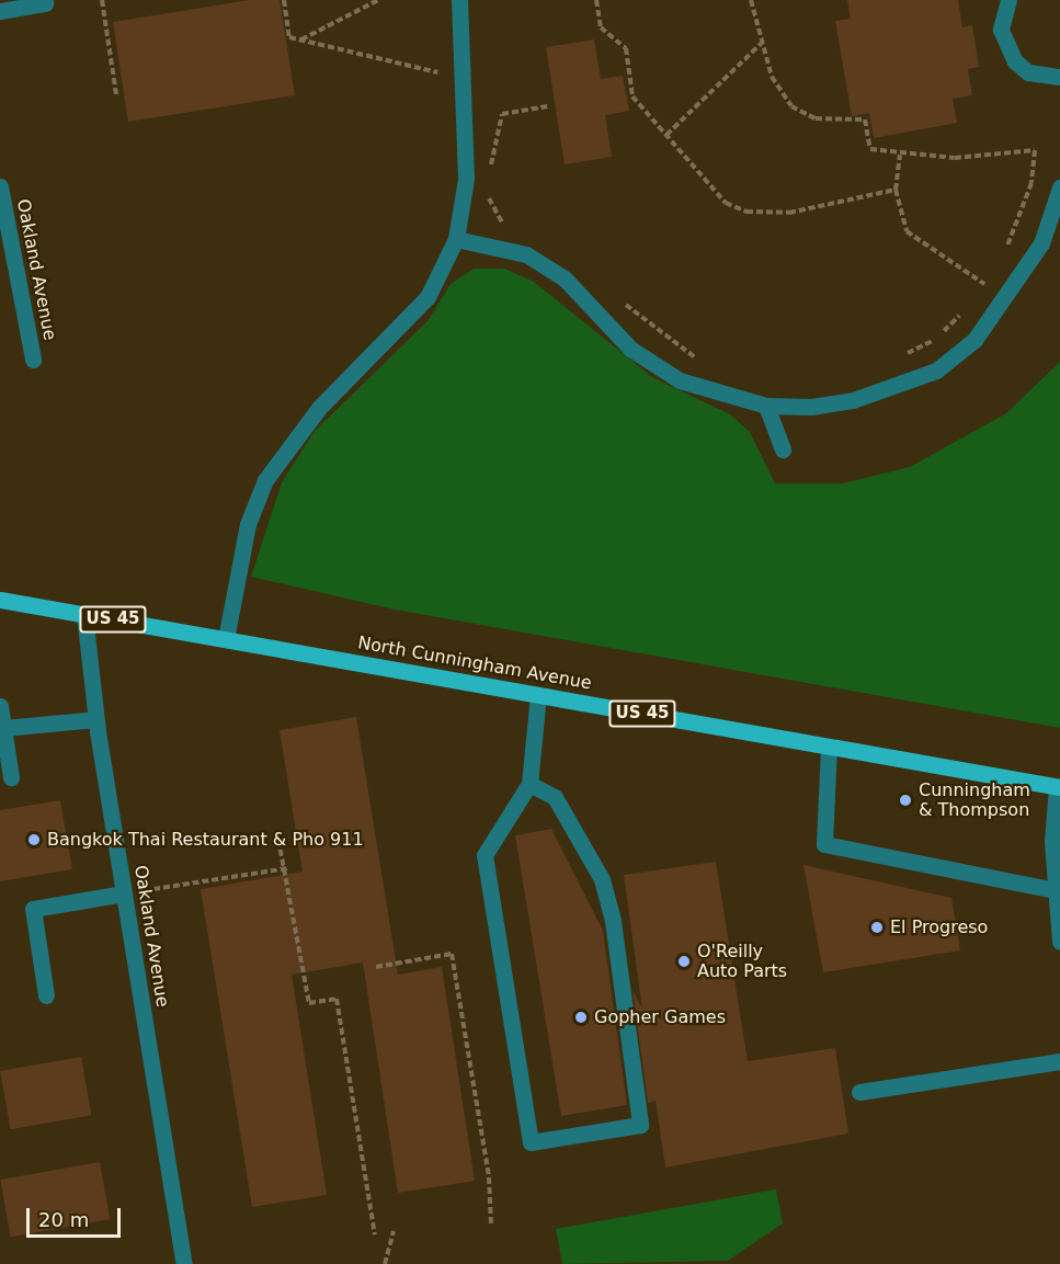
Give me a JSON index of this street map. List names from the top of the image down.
{
  "streets": {
    "main road": ["US 45", "North Cunningham Avenue"],
    "street": ["Oakland Avenue"]
  },
  "crossings": [
    ["Oakland Avenue", "North Cunningham Avenue"]
  ],
  "places": [
    "Cunningham & Thompson",
    "Bangkok Thai Restaurant & Pho 911",
    "El Progreso",
    "O'Reilly Auto Parts",
    "Gopher Games"
  ],
  "scale_bar": "20 m"
}
